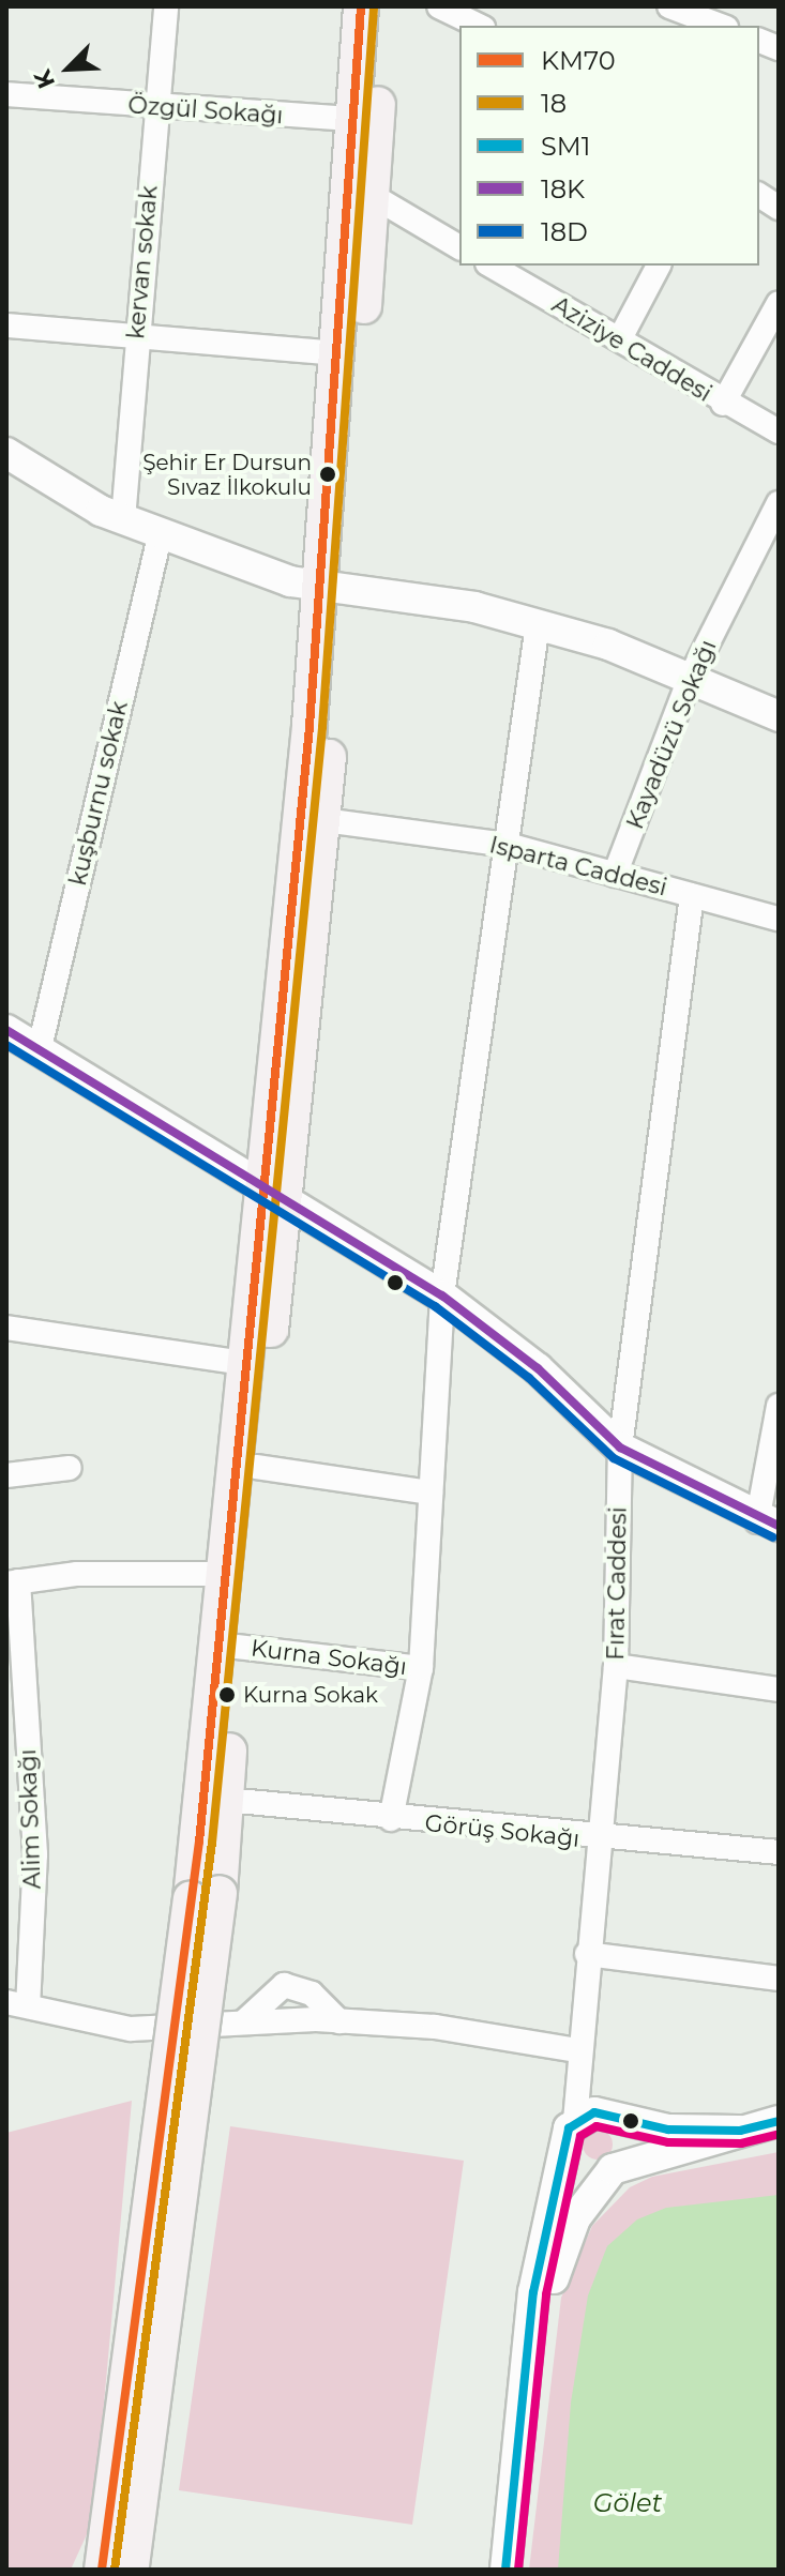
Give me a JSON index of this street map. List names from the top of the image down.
{
  "streets": {
    "street": [
      "Özgül Sokağı",
      "kervan sokak",
      "Aziziye Caddesi",
      "Kayadüzü Sokağı",
      "kuşburnu sokak",
      "Isparta Caddesi",
      "Fırat Caddesi",
      "Kurna Sokağı",
      "Alim Sokağı",
      "Görüş Sokağı"
    ]
  },
  "crossings": [
    ["Özgül Sokağı", "kervan sokak"],
    ["Kayadüzü Sokağı", "Isparta Caddesi"],
    ["Isparta Caddesi", "Fırat Caddesi"],
    ["Fırat Caddesi", "Görüş Sokağı"]
  ],
  "water": ["Gölet"],
  "places": ["Şehir Er Dursun Sıvaz İlkokulu", "Kurna Sokak"],
  "lines": [
    "transit line KM70",
    "transit line 18",
    "transit line 18K",
    "transit line 18D",
    "transit line SM1"
  ],
  "legend": [
    "KM70",
    "18",
    "SM1",
    "18K",
    "18D"
  ],
  "north": "bottom left"
}
